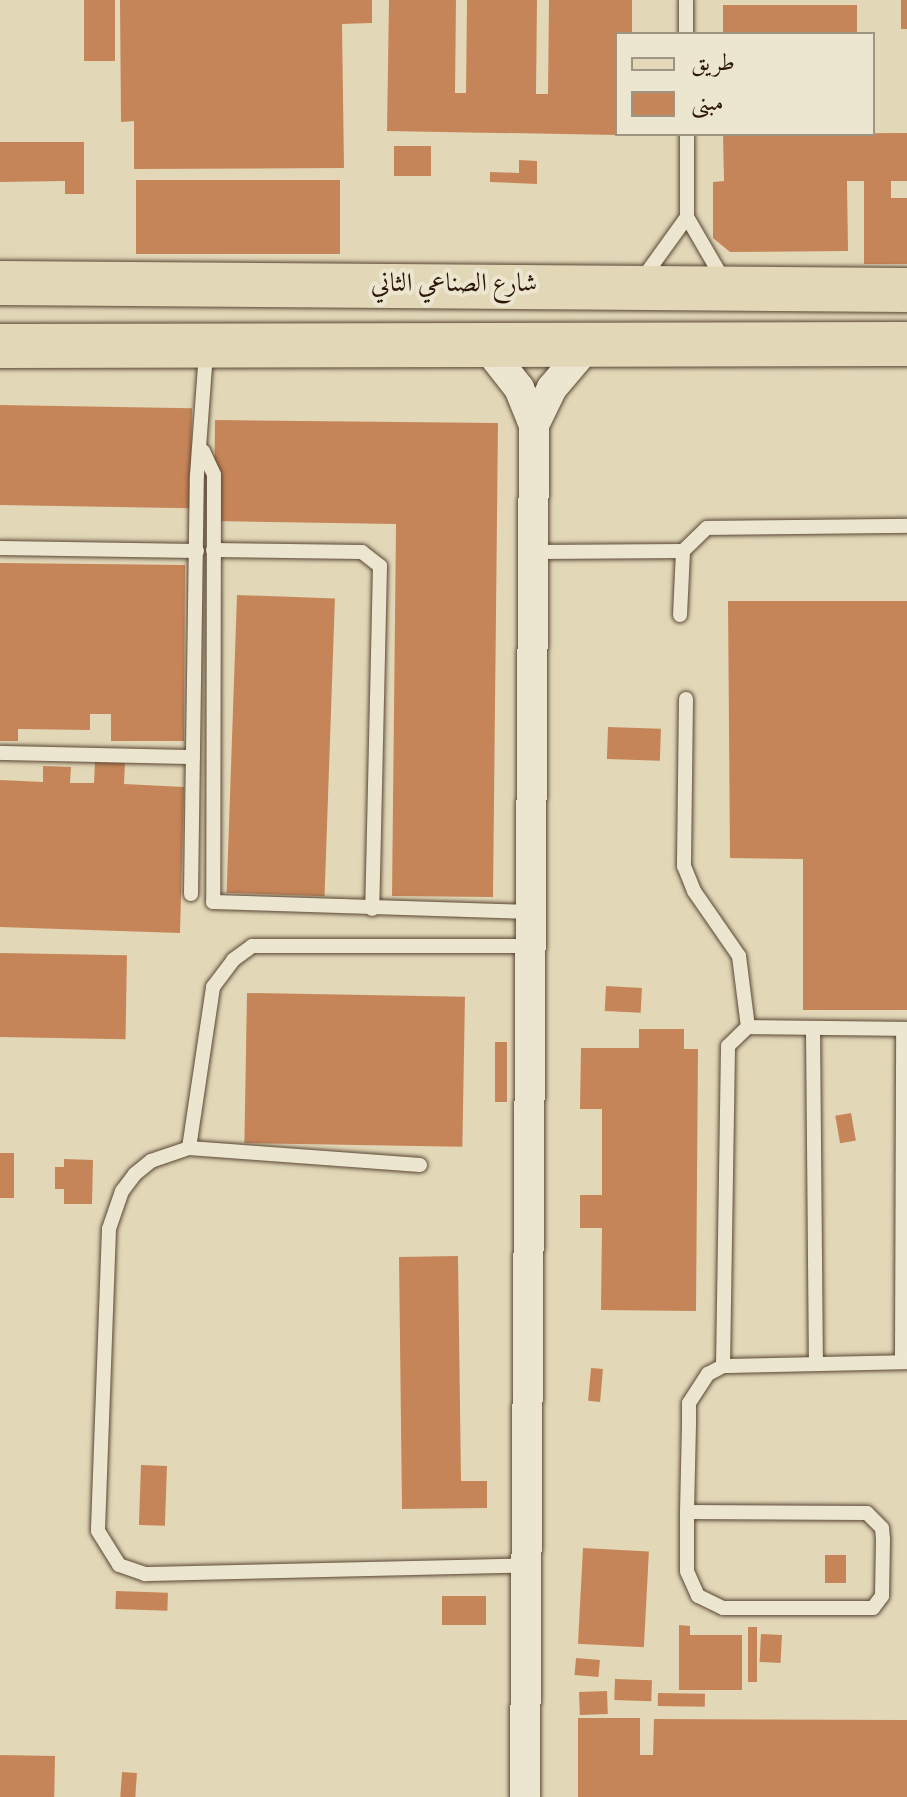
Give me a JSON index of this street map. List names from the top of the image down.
{
  "streets": {
    "main road": ["شارع الصناعي الثاني"]
  },
  "legend": ["طريق", "مبنى"]
}
